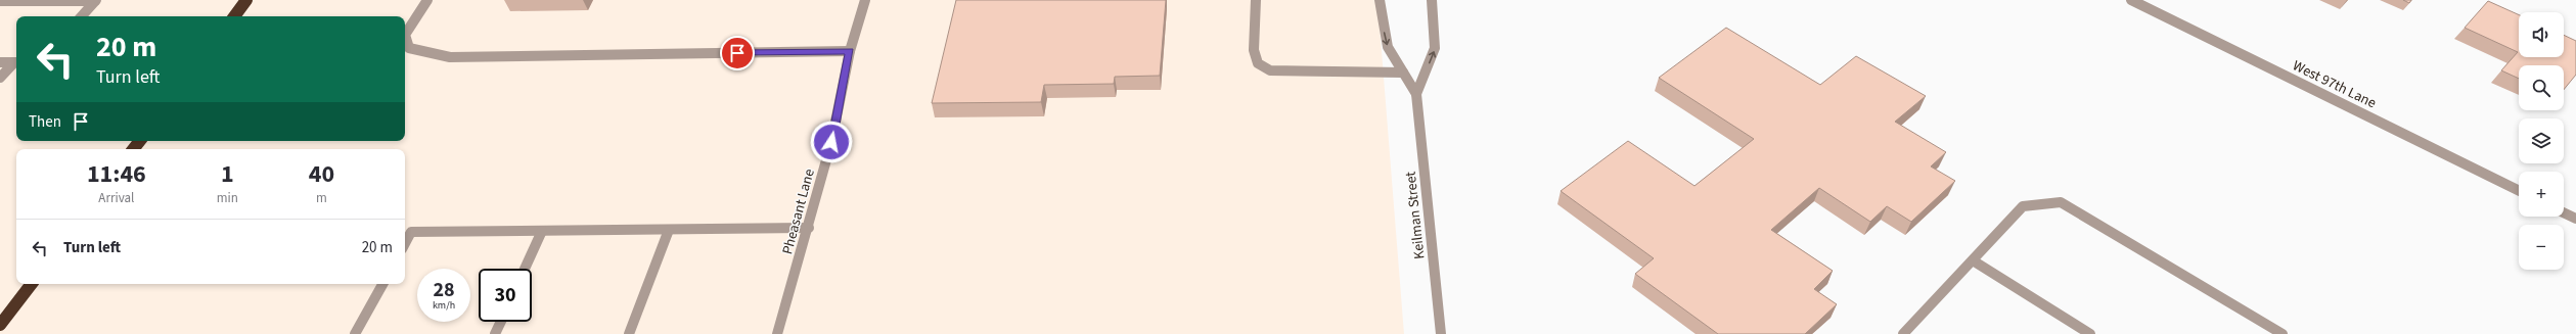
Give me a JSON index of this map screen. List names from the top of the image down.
{
  "streets": {
    "street": ["West 97th Lane", "Pheasant Lane", "Keilman Street"]
  },
  "page": {
    "map_buttons": ["+", "−"],
    "turn": ["20 m", "Turn left"],
    "then": "Then",
    "eta": [
      "11:46",
      "Arrival",
      "1",
      "min",
      "40",
      "m"
    ],
    "list": [
      {
        "name": "Turn left",
        "value": "20 m"
      }
    ],
    "speed": "28 km/h",
    "limit": "30"
  }
}
